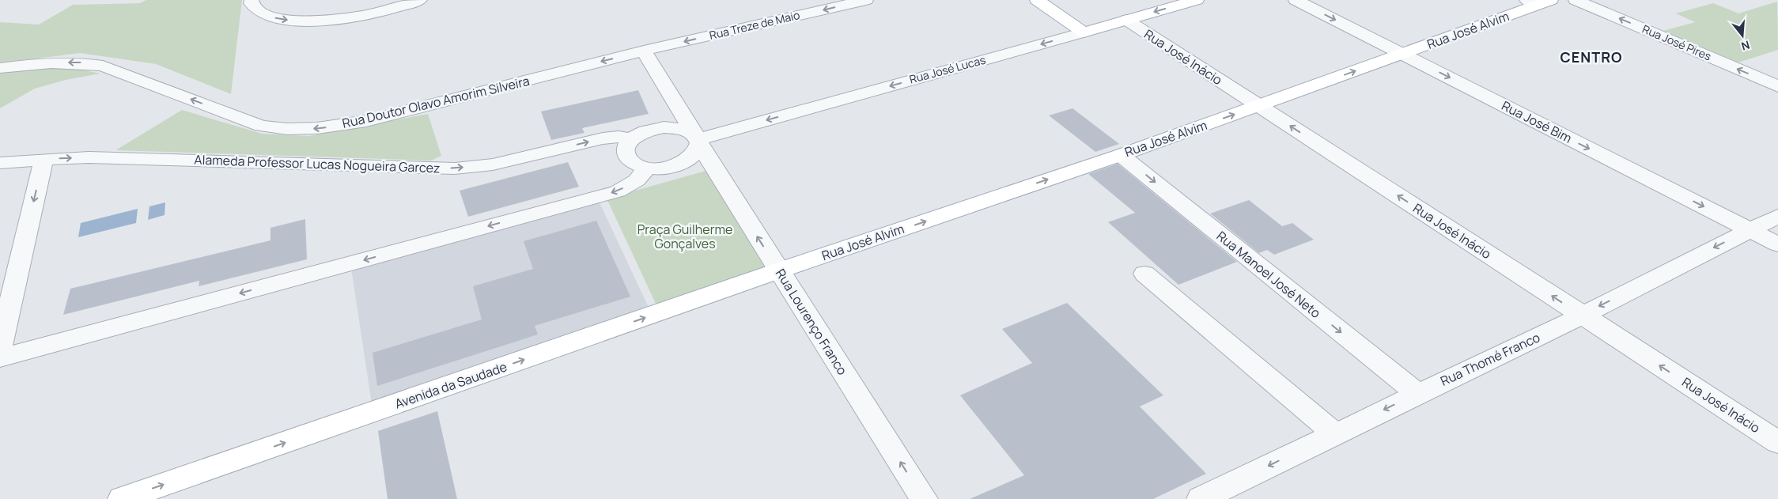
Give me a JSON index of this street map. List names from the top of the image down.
{
  "streets": {
    "main road": ["Rua José Alvim", "Rua José Lucas", "Avenida da Saudade"],
    "street": [
      "Rua Treze de Maio",
      "Rua José Pires",
      "Rua José Inácio",
      "Rua Doutor Olavo Amorim Silveira",
      "Rua José Bim",
      "Alameda Professor Lucas Nogueira Garcez",
      "Rua Manoel José Neto",
      "Rua Lourenço Franco",
      "Rua Thomé Franco"
    ]
  },
  "crossings": [
    ["Rua Treze de Maio", "Rua Doutor Olavo Amorim Silveira"],
    ["Rua Treze de Maio", "Rua Lourenço Franco"],
    ["Rua José Alvim", "Rua José Inácio"],
    ["Rua José Alvim", "Rua José Bim"],
    ["Rua José Alvim", "Rua Manoel José Neto"],
    ["Rua José Alvim", "Rua Lourenço Franco"],
    ["Rua José Alvim", "Avenida da Saudade"],
    ["Rua José Inácio", "Rua José Lucas"],
    ["Rua José Inácio", "Rua Thomé Franco"],
    ["Rua José Lucas", "Rua Lourenço Franco"],
    ["Rua Doutor Olavo Amorim Silveira", "Rua Lourenço Franco"],
    ["Rua José Bim", "Rua Thomé Franco"],
    ["Rua Manoel José Neto", "Rua Thomé Franco"],
    ["Rua Lourenço Franco", "Avenida da Saudade"]
  ],
  "one_way": [
    "Rua Treze de Maio",
    "Rua José Alvim",
    "Rua José Pires",
    "Rua José Inácio",
    "Rua José Lucas",
    "Rua José Bim",
    "Rua Lourenço Franco",
    "Rua Thomé Franco",
    "Avenida da Saudade"
  ],
  "districts": ["CENTRO"],
  "parks": ["Praça Guilherme Gonçalves"],
  "north": "bottom"
}
